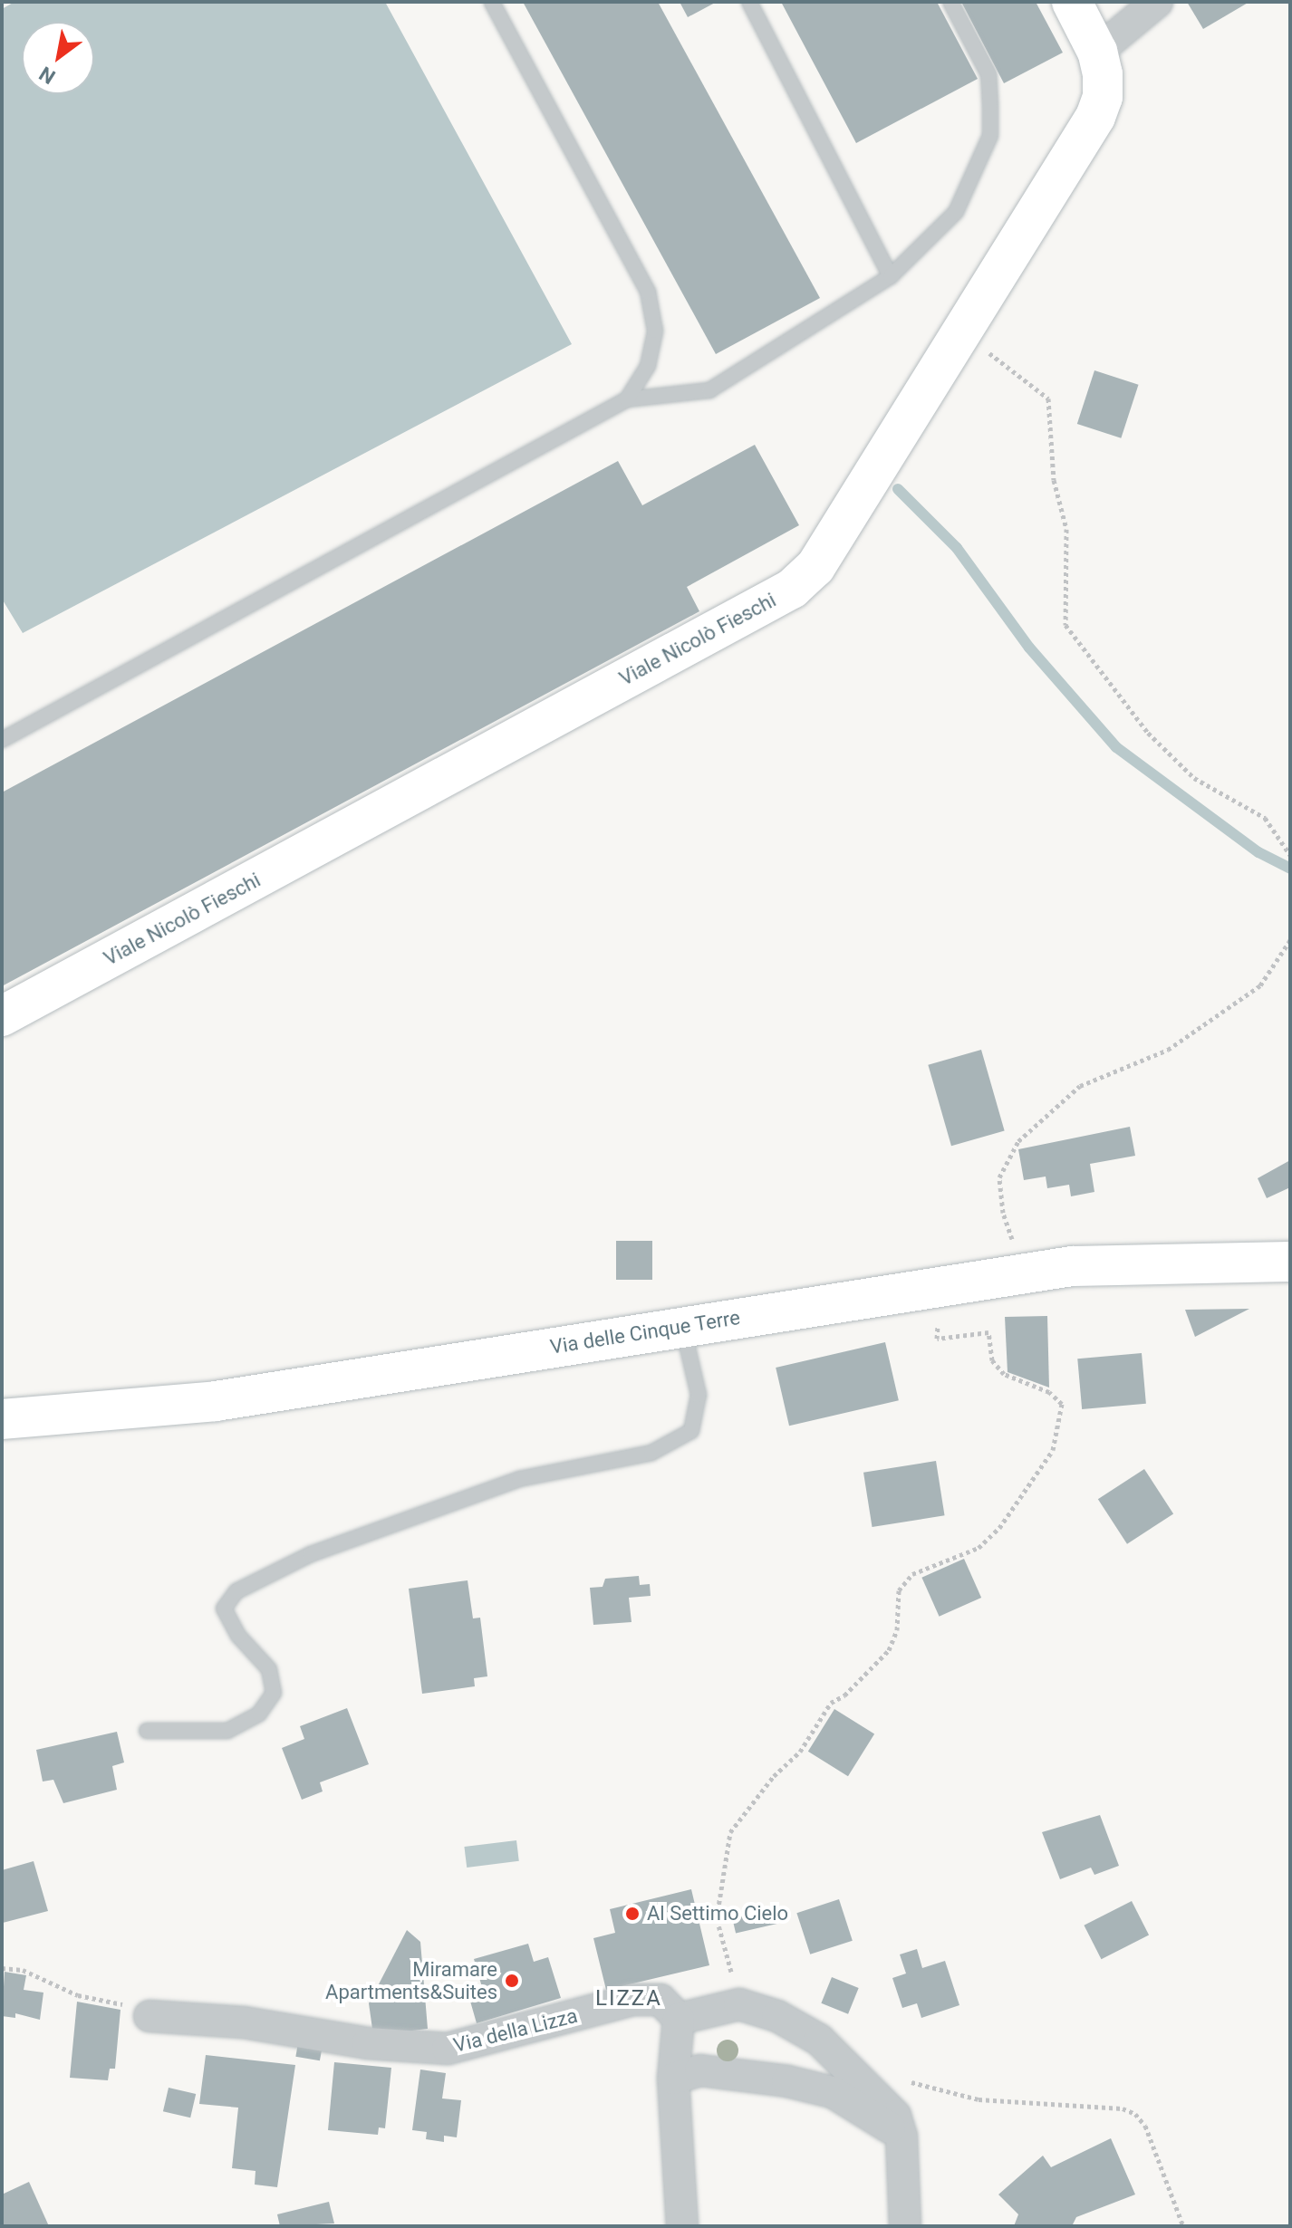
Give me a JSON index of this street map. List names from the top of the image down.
{
  "streets": {
    "main road": ["Viale Nicolò Fieschi", "Via delle Cinque Terre"],
    "street": ["Via della Lizza"]
  },
  "districts": ["LIZZA"],
  "places": ["Al Settimo Cielo", "Miramare Apartments&Suites"],
  "north": "bottom left"
}
